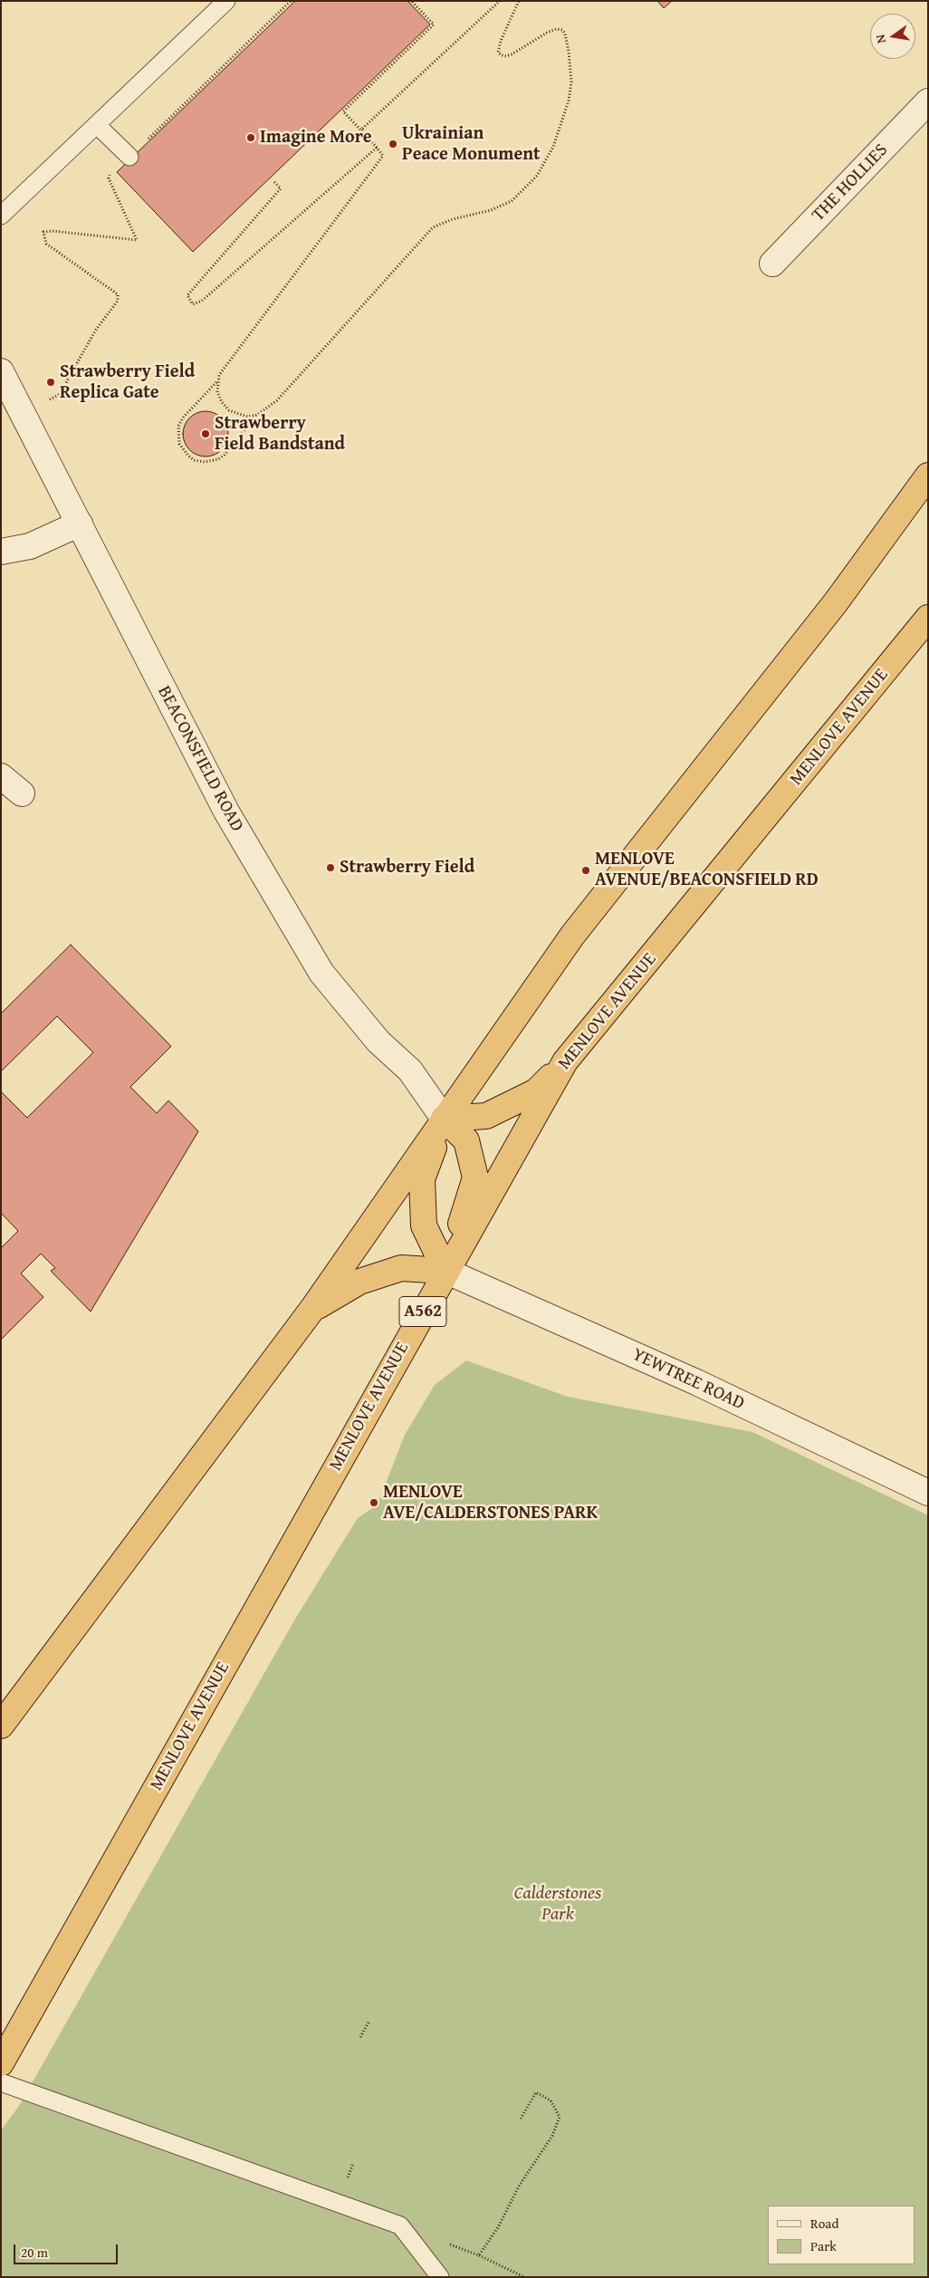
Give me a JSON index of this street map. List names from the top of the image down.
{
  "streets": {
    "highway": ["MENLOVE AVENUE", "A562"],
    "street": ["THE HOLLIES", "BEACONSFIELD ROAD", "YEWTREE ROAD"]
  },
  "crossings": [
    ["MENLOVE AVENUE", "YEWTREE ROAD"]
  ],
  "parks": ["Calderstones Park"],
  "places": [
    "Imagine More",
    "Ukrainian Peace Monument",
    "Strawberry Field Replica Gate",
    "Strawberry Field Bandstand",
    "Strawberry Field",
    "MENLOVE AVENUE/BEACONSFIELD RD",
    "MENLOVE AVE/CALDERSTONES PARK"
  ],
  "legend": ["Road", "Park"],
  "scale_bar": "20 m",
  "north": "left"
}
